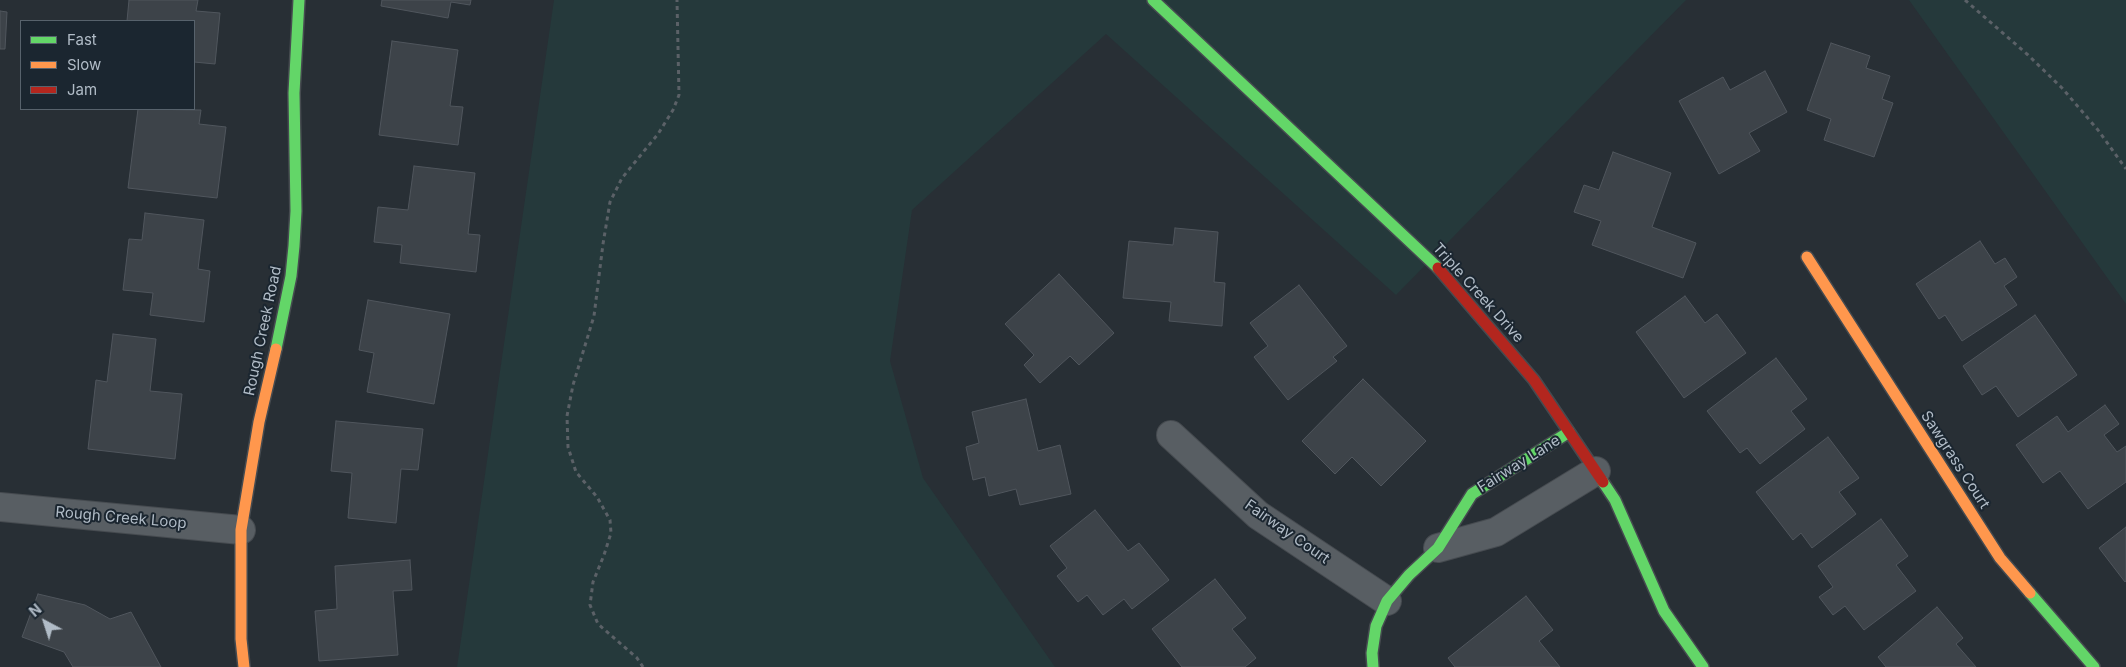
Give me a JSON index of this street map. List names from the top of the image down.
{
  "streets": {
    "street": [
      "Triple Creek Drive",
      "Rough Creek Road",
      "Sawgrass Court",
      "Fairway Lane",
      "Rough Creek Loop",
      "Fairway Court"
    ]
  },
  "crossings": [
    ["Triple Creek Drive", "Fairway Lane"],
    ["Rough Creek Road", "Rough Creek Loop"],
    ["Fairway Lane", "Fairway Court"]
  ],
  "legend": ["Fast", "Slow", "Jam"],
  "north": "top left"
}
